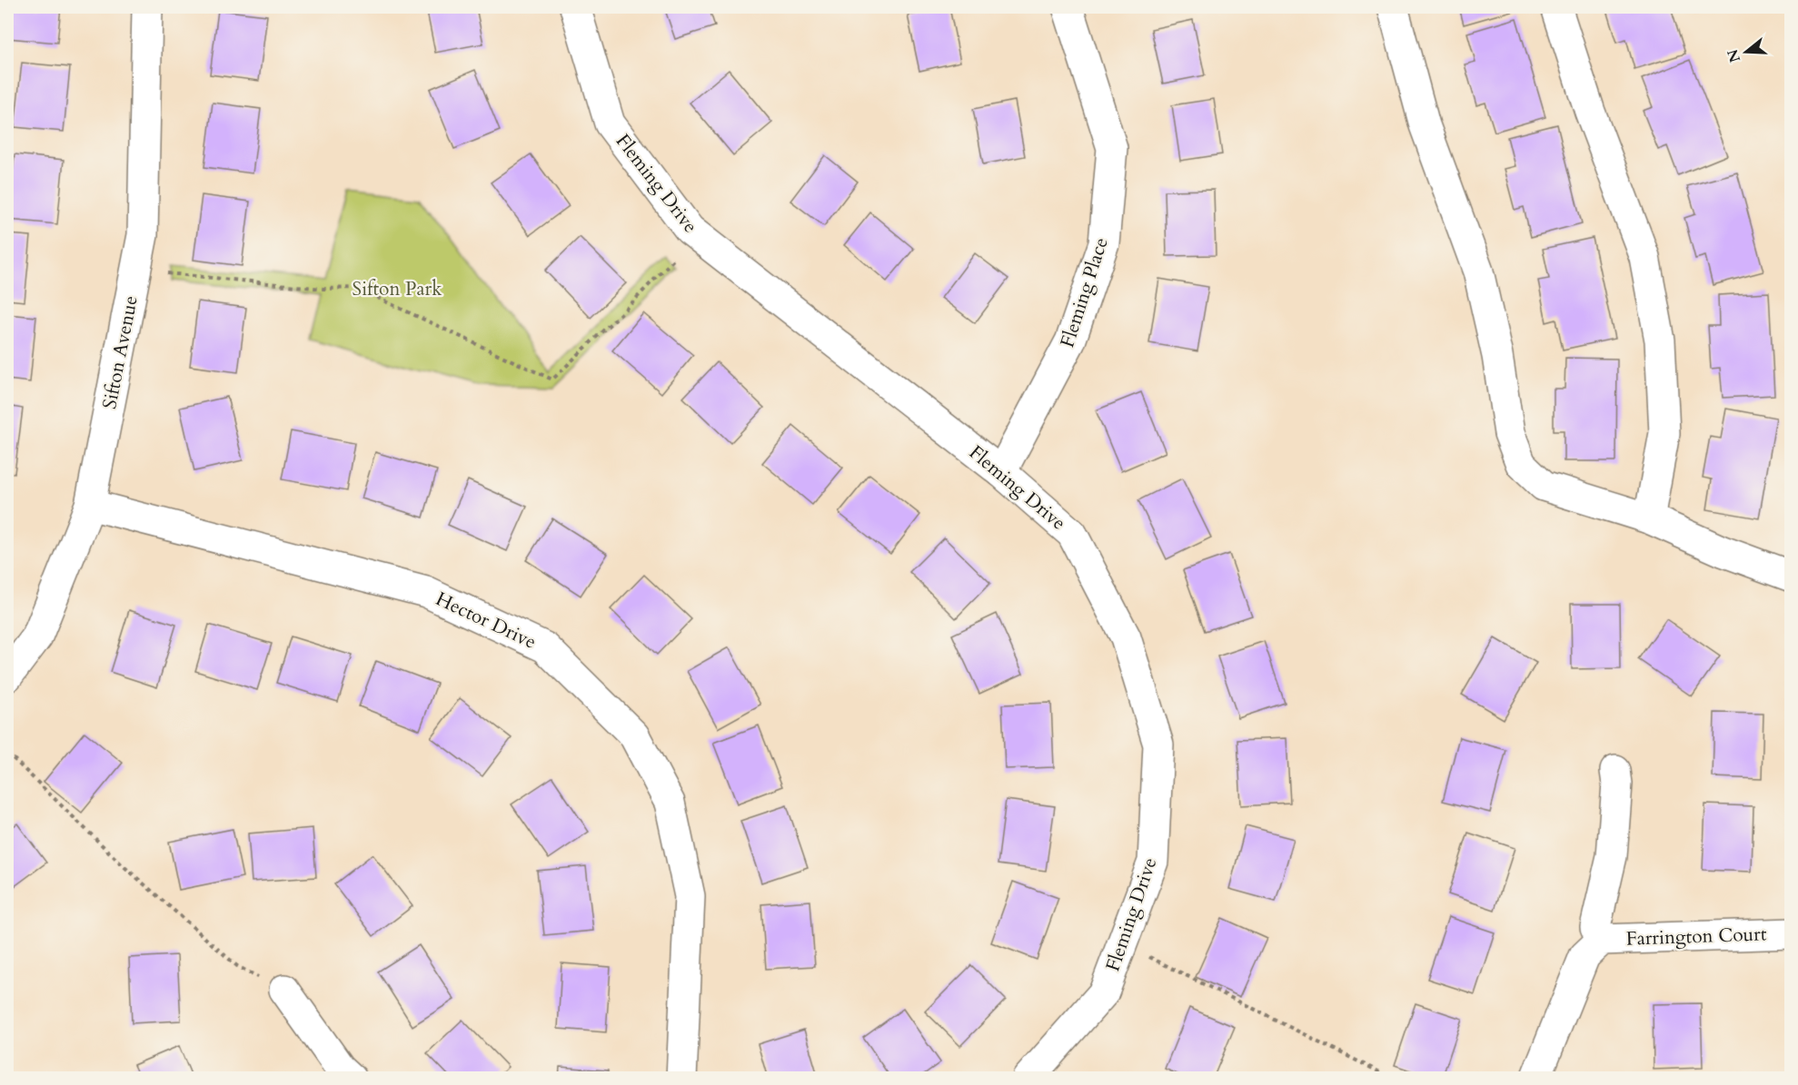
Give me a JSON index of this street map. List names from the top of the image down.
{
  "streets": {
    "street": [
      "Fleming Drive",
      "Fleming Place",
      "Sifton Avenue",
      "Hector Drive",
      "Farrington Court"
    ]
  },
  "crossings": [
    ["Fleming Drive", "Fleming Place"],
    ["Sifton Avenue", "Hector Drive"]
  ],
  "parks": ["Sifton Park"],
  "north": "left"
}
